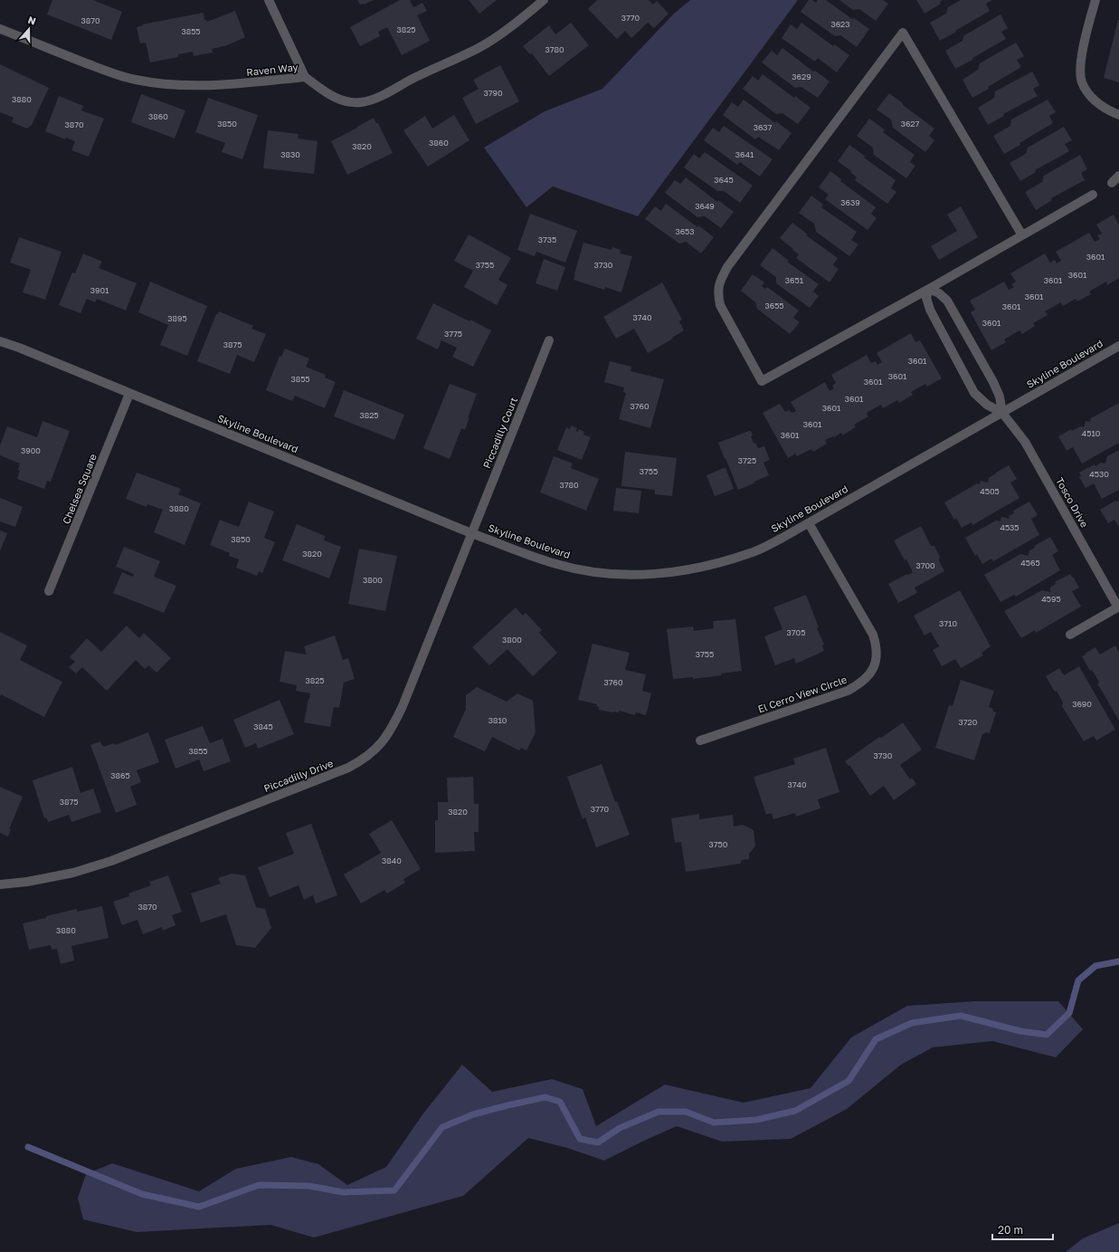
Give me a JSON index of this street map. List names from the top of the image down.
{
  "streets": {
    "street": [
      "Raven Way",
      "Skyline Boulevard",
      "Piccadilly Court",
      "Chelsea Square",
      "Tosco Drive",
      "El Cerro View Circle",
      "Piccadilly Drive"
    ]
  },
  "crossings": [
    ["Skyline Boulevard", "Piccadilly Court"],
    ["Skyline Boulevard", "Chelsea Square"],
    ["Skyline Boulevard", "Tosco Drive"],
    ["Skyline Boulevard", "El Cerro View Circle"],
    ["Skyline Boulevard", "Piccadilly Drive"],
    ["Piccadilly Court", "Piccadilly Drive"]
  ],
  "house_numbers": [
    "3770",
    "3870",
    "3623",
    "3825",
    "3855",
    "3780",
    "3629",
    "3790",
    "3880",
    "3860",
    "3850",
    "3627",
    "3870",
    "3637",
    "3860",
    "3820",
    "3830",
    "3641",
    "3645",
    "3639",
    "3649",
    "3653",
    "3735",
    "3601",
    "3755",
    "3730",
    "3601",
    "3651",
    "3601",
    "3901",
    "3601",
    "3655",
    "3601",
    "3740",
    "3895",
    "3601",
    "3775",
    "3875",
    "3601",
    "3601",
    "3855",
    "3601",
    "3601",
    "3760",
    "3601",
    "3825",
    "3601",
    "4510",
    "3601",
    "3900",
    "3725",
    "3755",
    "4530",
    "3780",
    "4505",
    "3880",
    "4535",
    "3850",
    "3820",
    "4565",
    "3700",
    "3800",
    "4595",
    "3710",
    "3705",
    "3800",
    "3755",
    "3825",
    "3760",
    "3690",
    "3810",
    "3720",
    "3845",
    "3855",
    "3730",
    "3865",
    "3740",
    "3875",
    "3770",
    "3820",
    "3750",
    "3840",
    "3870",
    "3880"
  ],
  "scale_bar": "20 m",
  "north": "top"
}
